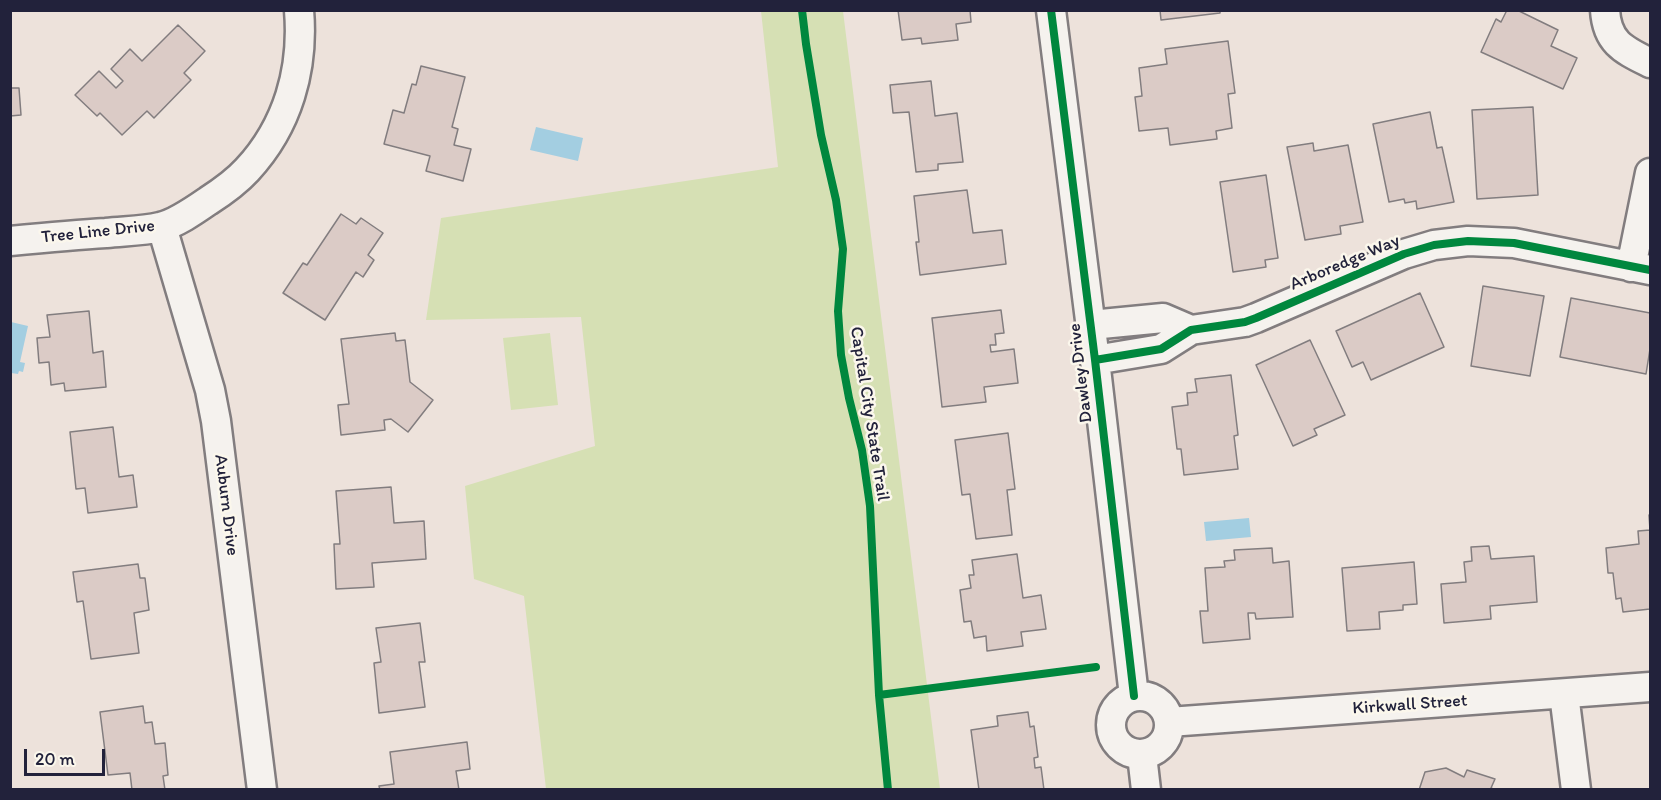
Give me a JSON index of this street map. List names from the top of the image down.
{
  "streets": {
    "street": [
      "Tree Line Drive",
      "Arboredge Way",
      "Dawley Drive",
      "Auburn Drive",
      "Kirkwall Street"
    ],
    "cycle path": ["Capital City State Trail"]
  },
  "crossings": [
    ["Tree Line Drive", "Auburn Drive"],
    ["Arboredge Way", "Dawley Drive"],
    ["Dawley Drive", "Kirkwall Street"]
  ],
  "scale_bar": "20 m"
}
